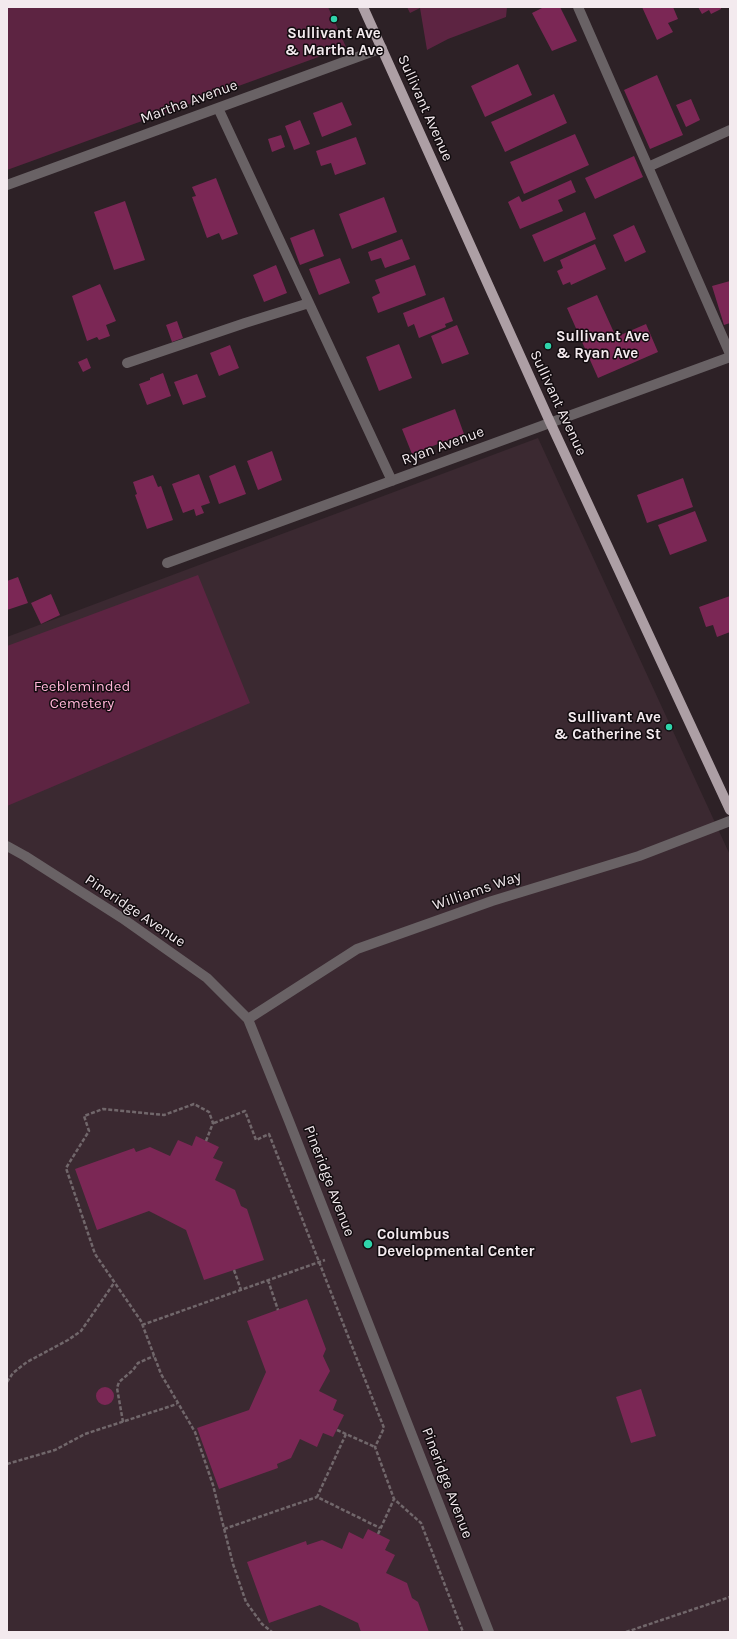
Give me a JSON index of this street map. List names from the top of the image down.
{
  "streets": {
    "main road": ["Sullivant Avenue"],
    "street": [
      "Martha Avenue",
      "Ryan Avenue",
      "Williams Way",
      "Pineridge Avenue"
    ]
  },
  "crossings": [
    ["Martha Avenue", "Sullivant Avenue"],
    ["Sullivant Avenue", "Ryan Avenue"],
    ["Williams Way", "Pineridge Avenue"]
  ],
  "parks": ["Feebleminded Cemetery"],
  "places": [
    "Sullivant Ave & Martha Ave",
    "Sullivant Ave & Ryan Ave",
    "Sullivant Ave & Catherine St",
    "Columbus Developmental Center"
  ]
}
